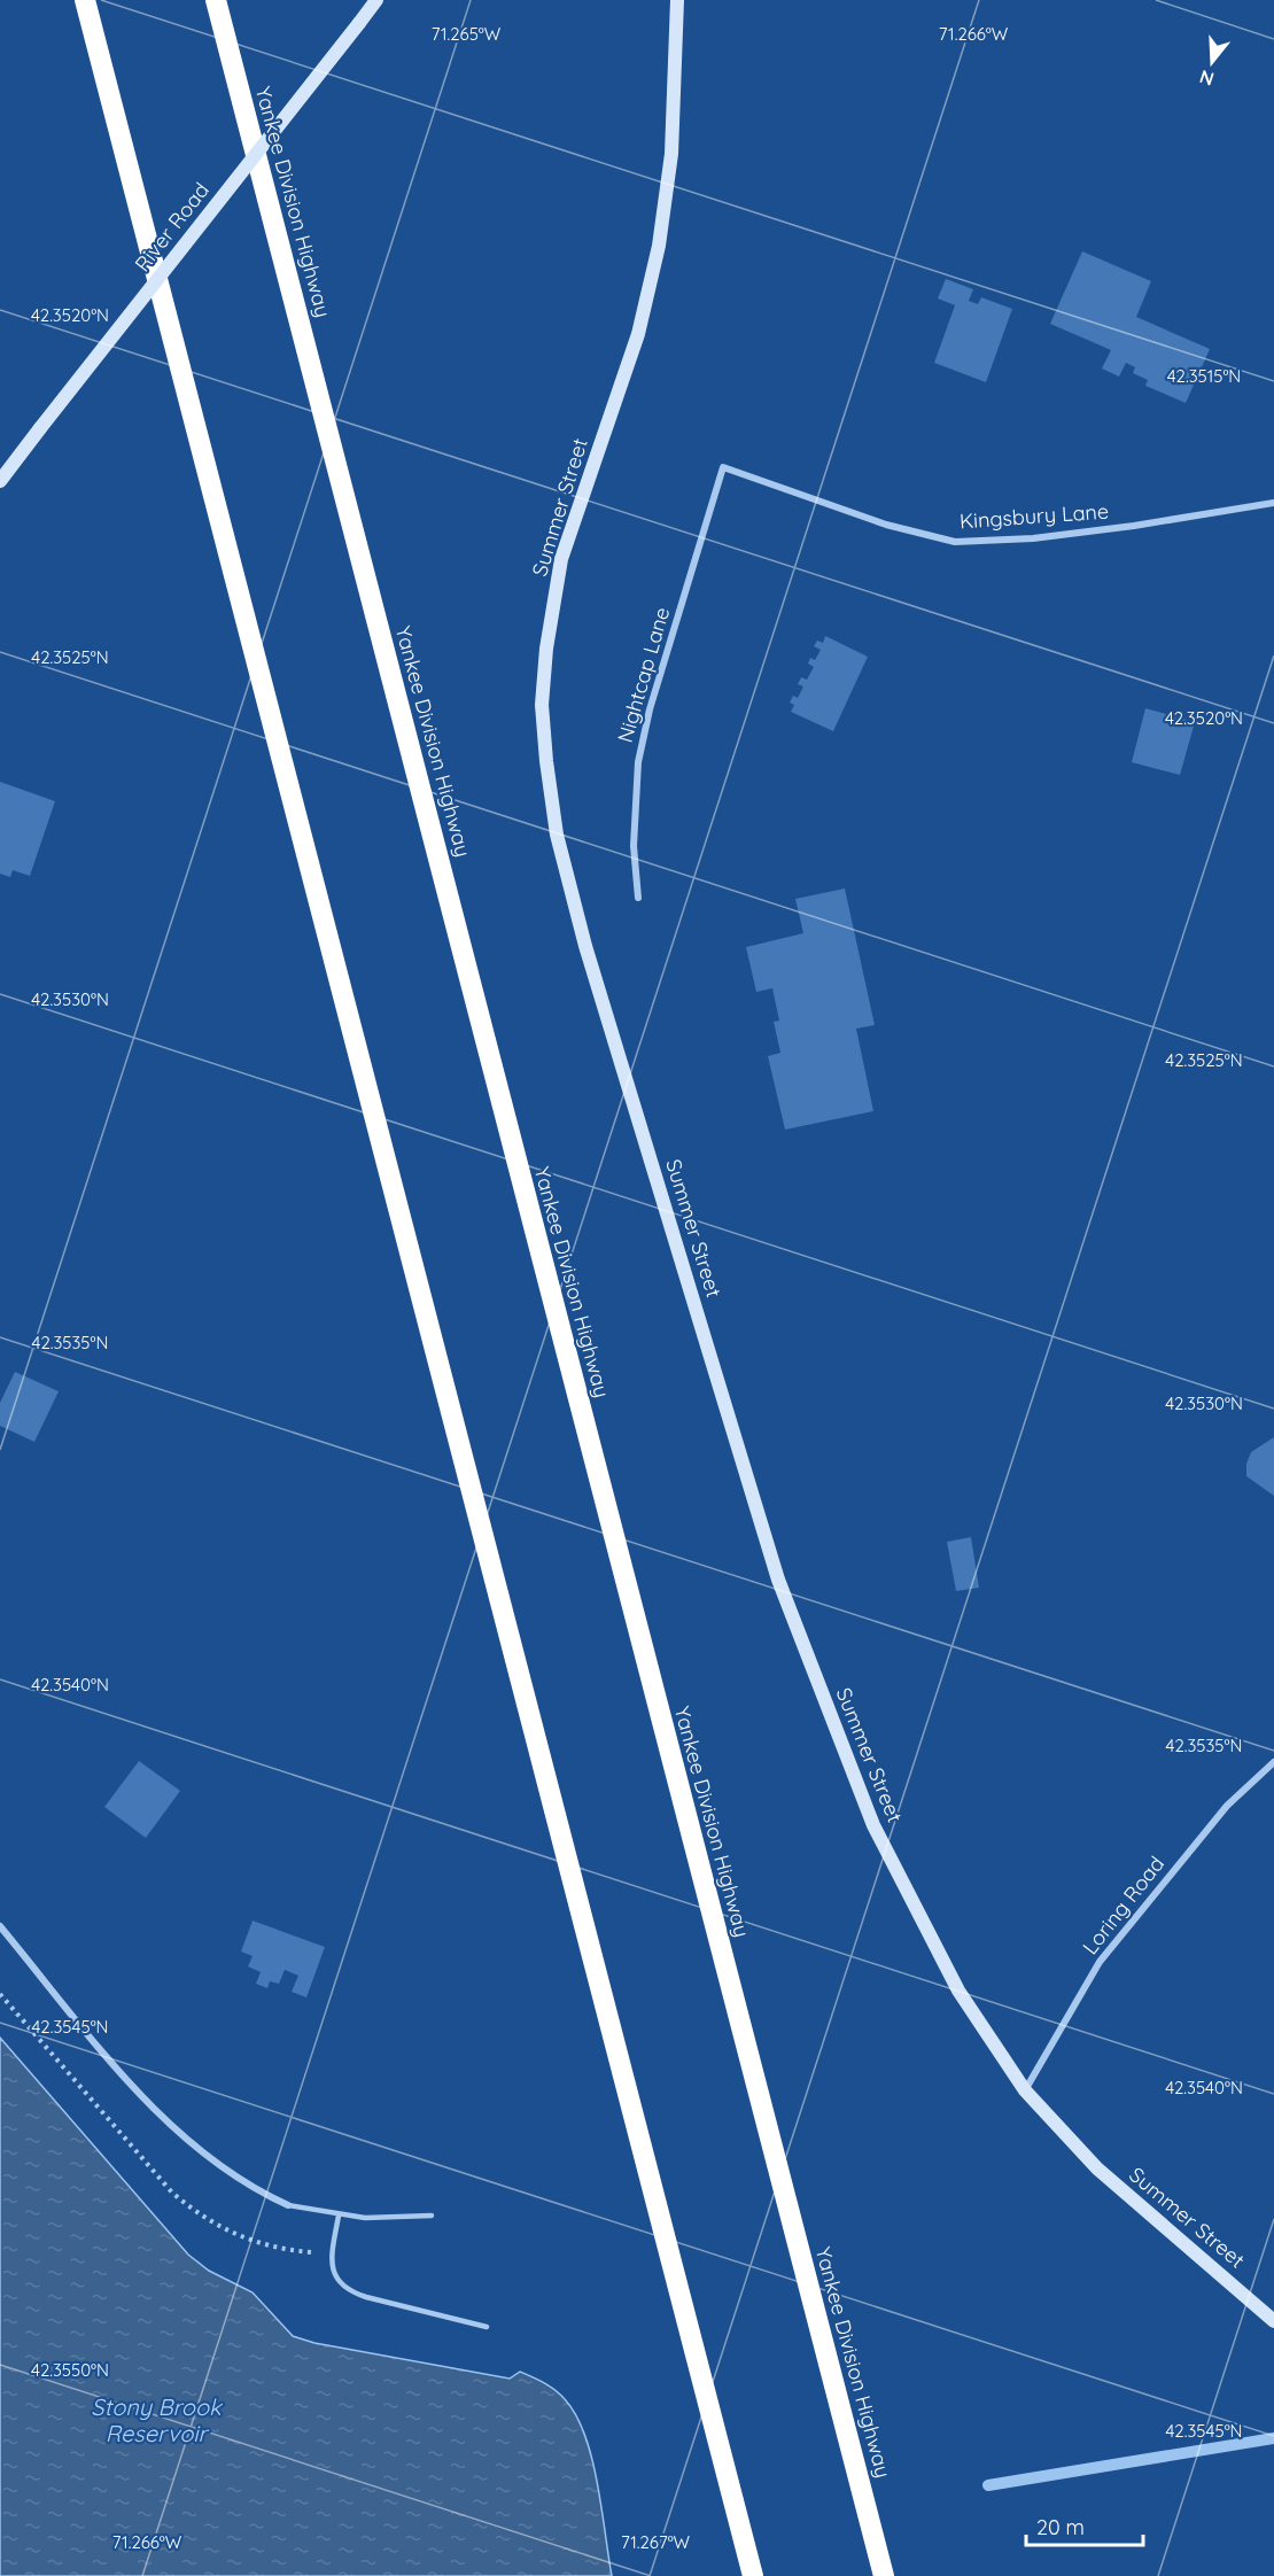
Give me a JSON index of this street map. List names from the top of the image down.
{
  "streets": {
    "highway": ["Yankee Division Highway"],
    "street": [
      "River Road",
      "Summer Street",
      "Kingsbury Lane",
      "Nightcap Lane",
      "Loring Road"
    ]
  },
  "crossings": [
    ["Summer Street", "Loring Road"],
    ["Kingsbury Lane", "Nightcap Lane"]
  ],
  "water": ["Stony Brook Reservoir"],
  "scale_bar": "20 m",
  "north": "bottom",
  "coordinates": [
    "71.265°W",
    "71.266°W",
    "42.3520°N",
    "42.3515°N",
    "42.3525°N",
    "42.3530°N",
    "42.3535°N",
    "42.3540°N",
    "42.3545°N",
    "42.3550°N",
    "71.267°W"
  ]
}
